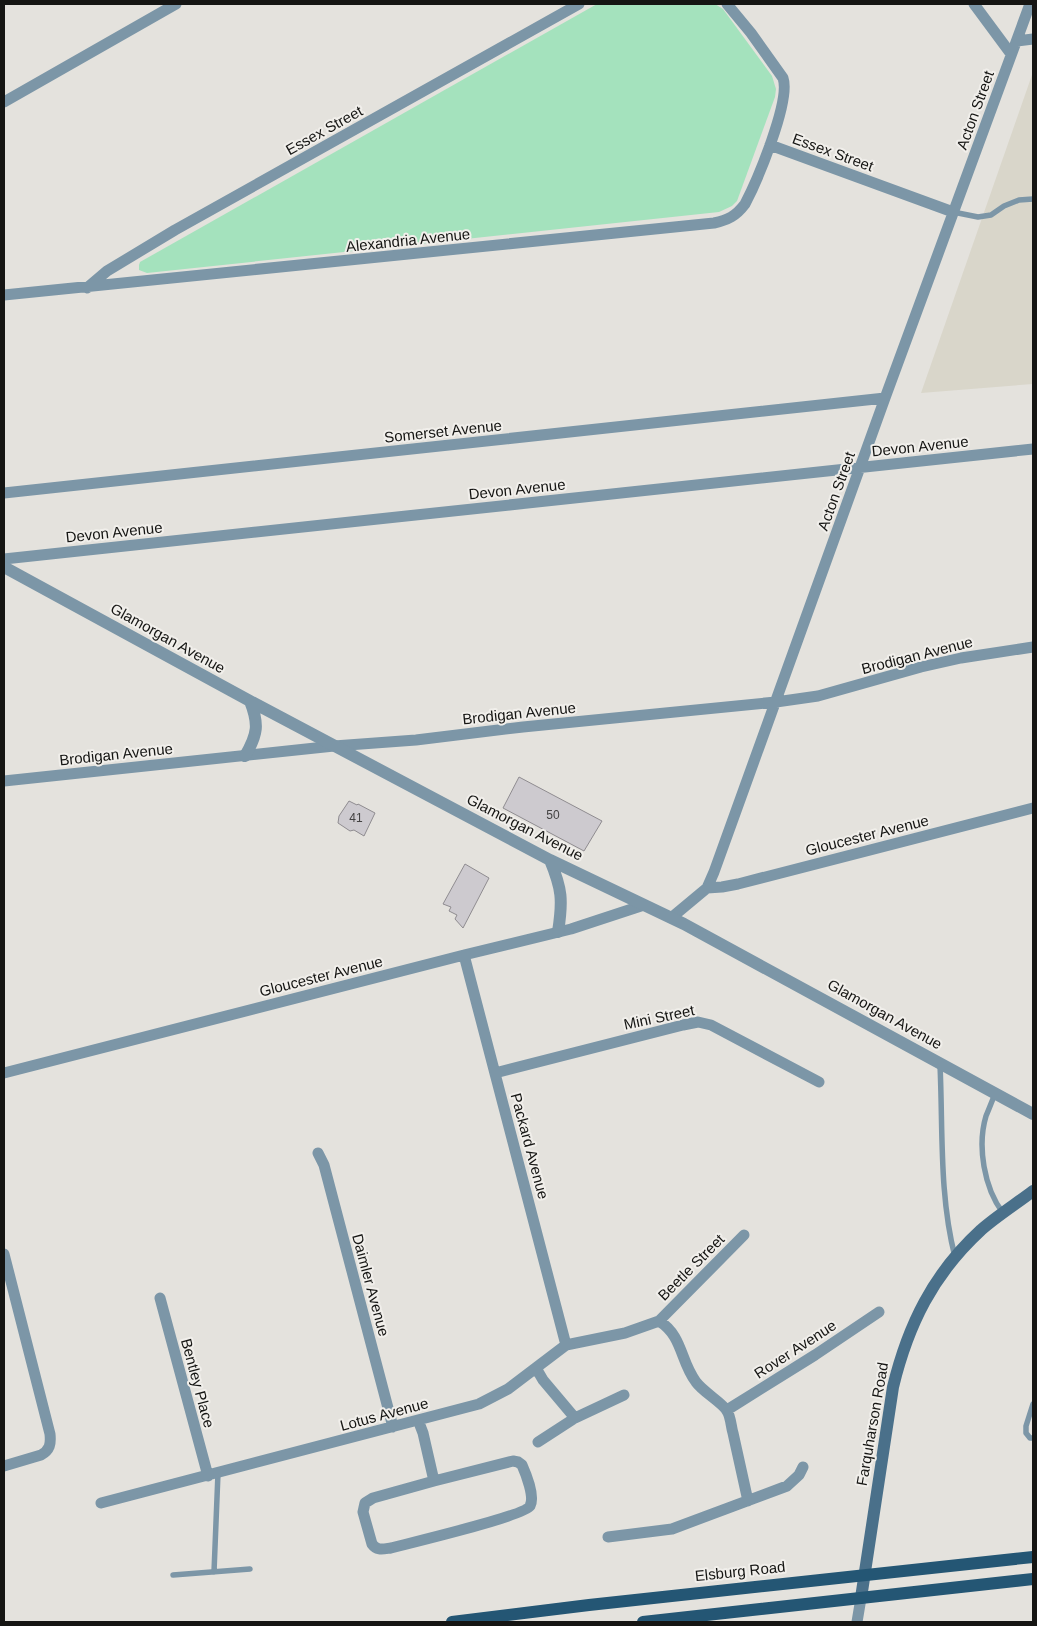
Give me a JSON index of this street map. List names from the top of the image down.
{
  "streets": {
    "main road": ["Farquharson Road", "Elsburg Road"],
    "street": [
      "Acton Street",
      "Essex Street",
      "Alexandria Avenue",
      "Somerset Avenue",
      "Devon Avenue",
      "Glamorgan Avenue",
      "Brodigan Avenue",
      "Gloucester Avenue",
      "Mini Street",
      "Packard Avenue",
      "Beetle Street",
      "Daimler Avenue",
      "Rover Avenue",
      "Bentley Place",
      "Lotus Avenue"
    ]
  },
  "crossings": [
    ["Acton Street", "Essex Street"],
    ["Acton Street", "Somerset Avenue"],
    ["Acton Street", "Devon Avenue"],
    ["Acton Street", "Glamorgan Avenue"],
    ["Acton Street", "Brodigan Avenue"],
    ["Acton Street", "Gloucester Avenue"],
    ["Essex Street", "Alexandria Avenue"],
    ["Glamorgan Avenue", "Brodigan Avenue"],
    ["Glamorgan Avenue", "Gloucester Avenue"],
    ["Gloucester Avenue", "Packard Avenue"],
    ["Mini Street", "Packard Avenue"],
    ["Packard Avenue", "Lotus Avenue"],
    ["Beetle Street", "Lotus Avenue"],
    ["Daimler Avenue", "Lotus Avenue"],
    ["Bentley Place", "Lotus Avenue"],
    ["Farquharson Road", "Elsburg Road"]
  ],
  "house_numbers": ["50", "41"]
}
